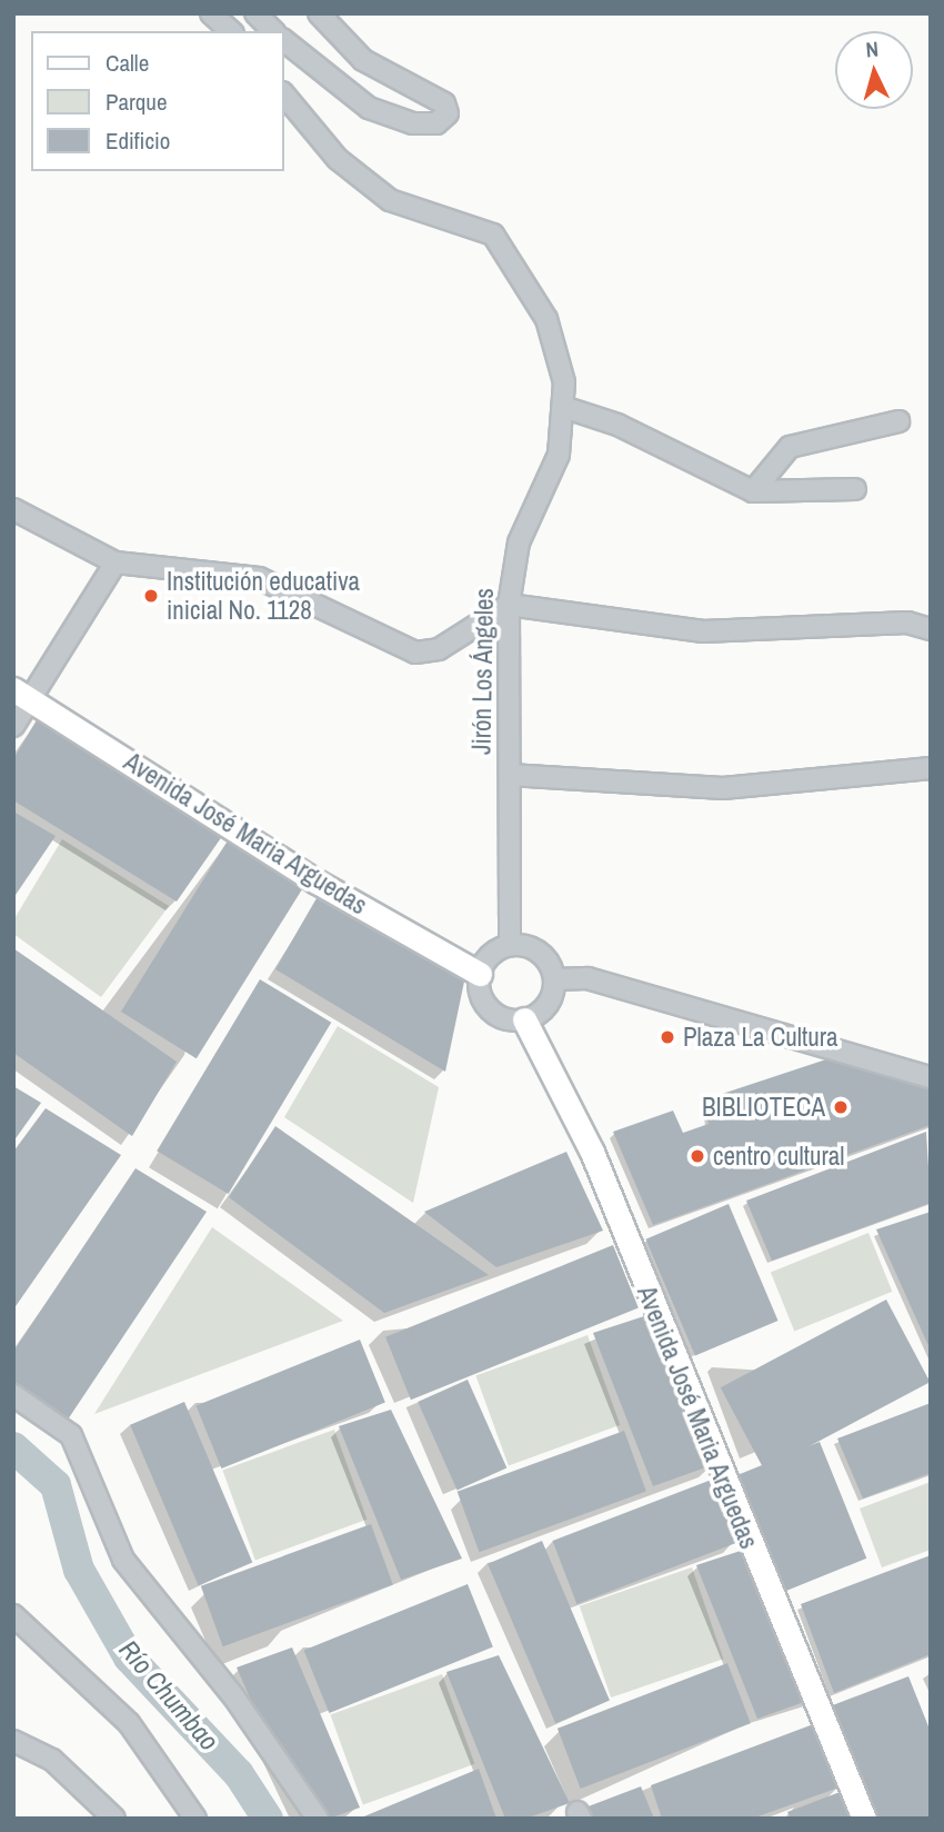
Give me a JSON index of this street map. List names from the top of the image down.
{
  "streets": {
    "main road": ["Avenida José Maria Arguedas"],
    "street": ["Jirón Los Ángeles"]
  },
  "crossings": [
    ["Jirón Los Ángeles", "Avenida José Maria Arguedas"]
  ],
  "water": ["Río Chumbao"],
  "places": [
    "Institución educativa inicial No. 1128",
    "Plaza La Cultura",
    "BIBLIOTECA",
    "centro cultural"
  ],
  "legend": ["Calle", "Parque", "Edificio"],
  "north": "top"
}
